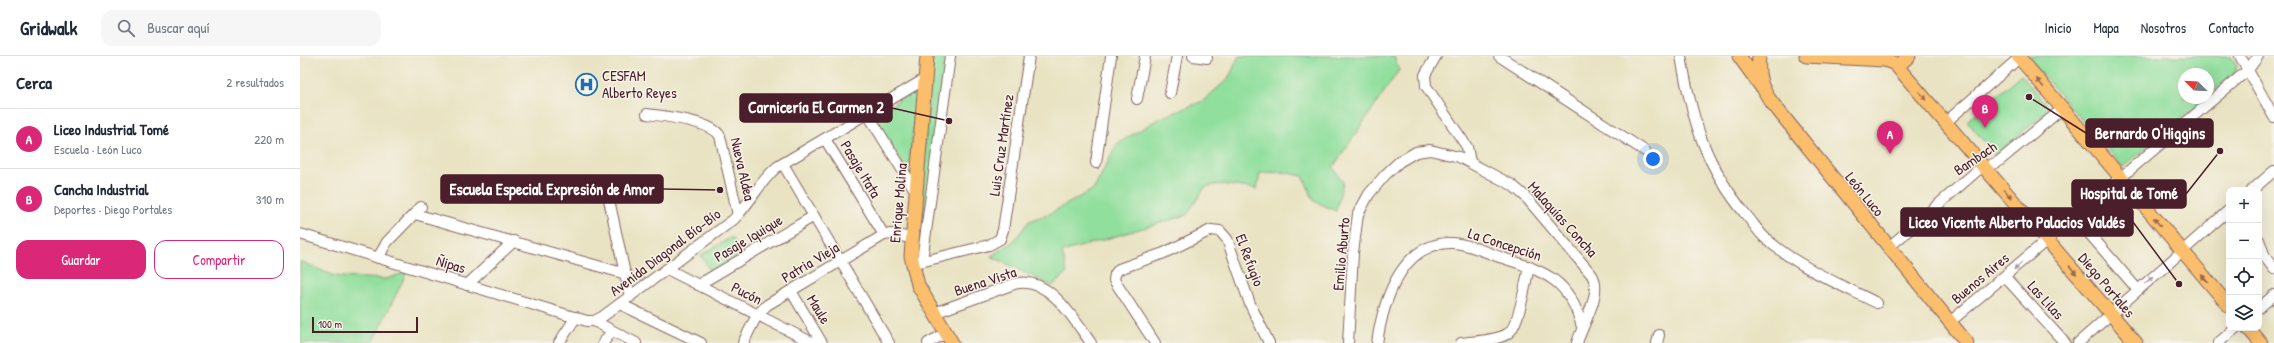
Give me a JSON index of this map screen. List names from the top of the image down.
{
  "streets": {
    "main road": ["León Luco", "Enrique Molina", "Diego Portales"],
    "street": [
      "Luis Cruz Martínez",
      "Bambach",
      "Nueva Aldea",
      "Pasaje Itata",
      "Malaquías Concha",
      "Pasaje Iquique",
      "La Concepción",
      "Avenida Diagonal Bío-Bío",
      "Emilio Aburto",
      "El Refugio",
      "Patria Vieja",
      "Ñipas",
      "Buenos Aires",
      "Buena Vista",
      "Pucón",
      "Las Lilas",
      "Maule"
    ]
  },
  "crossings": [
    ["Luis Cruz Martínez", "Enrique Molina"],
    ["Bambach", "León Luco"],
    ["Bambach", "Diego Portales"],
    ["Nueva Aldea", "Avenida Diagonal Bío-Bío"],
    ["Pasaje Itata", "Avenida Diagonal Bío-Bío"],
    ["Pasaje Itata", "Patria Vieja"],
    ["León Luco", "Buenos Aires"],
    ["Enrique Molina", "Avenida Diagonal Bío-Bío"],
    ["Enrique Molina", "Buena Vista"],
    ["Malaquías Concha", "La Concepción"],
    ["Malaquías Concha", "Emilio Aburto"],
    ["Pasaje Iquique", "Pucón"],
    ["Avenida Diagonal Bío-Bío", "Ñipas"],
    ["Avenida Diagonal Bío-Bío", "Pucón"],
    ["Patria Vieja", "Pucón"],
    ["Patria Vieja", "Maule"],
    ["Buenos Aires", "Diego Portales"],
    ["Buenos Aires", "Las Lilas"]
  ],
  "places": {
    "hospital": ["CESFAM Alberto Reyes"],
    "other": [
      "Bernardo O'Higgins",
      "Carnicería El Carmen 2",
      "Hospital de Tomé",
      "Escuela Especial Expresión de Amor",
      "Liceo Vicente Alberto Palacios Valdés"
    ]
  },
  "scale_bar": "100 m",
  "north": "top left",
  "page": {
    "header": "Gridwalk",
    "search": "Buscar aquí",
    "nav": [
      "Inicio",
      "Mapa",
      "Nosotros",
      "Contacto"
    ],
    "heading": ["Cerca", "2 resultados"],
    "pins": ["B", "A"],
    "list": [
      {
        "mark": "A",
        "name": "Liceo Industrial Tomé",
        "note": "Escuela · León Luco",
        "value": "220 m"
      },
      {
        "mark": "B",
        "name": "Cancha Industrial",
        "note": "Deportes · Diego Portales",
        "value": "310 m"
      }
    ],
    "map_buttons": ["+", "−"],
    "buttons": ["Guardar", "Compartir"],
    "scale": "100 m"
  }
}
